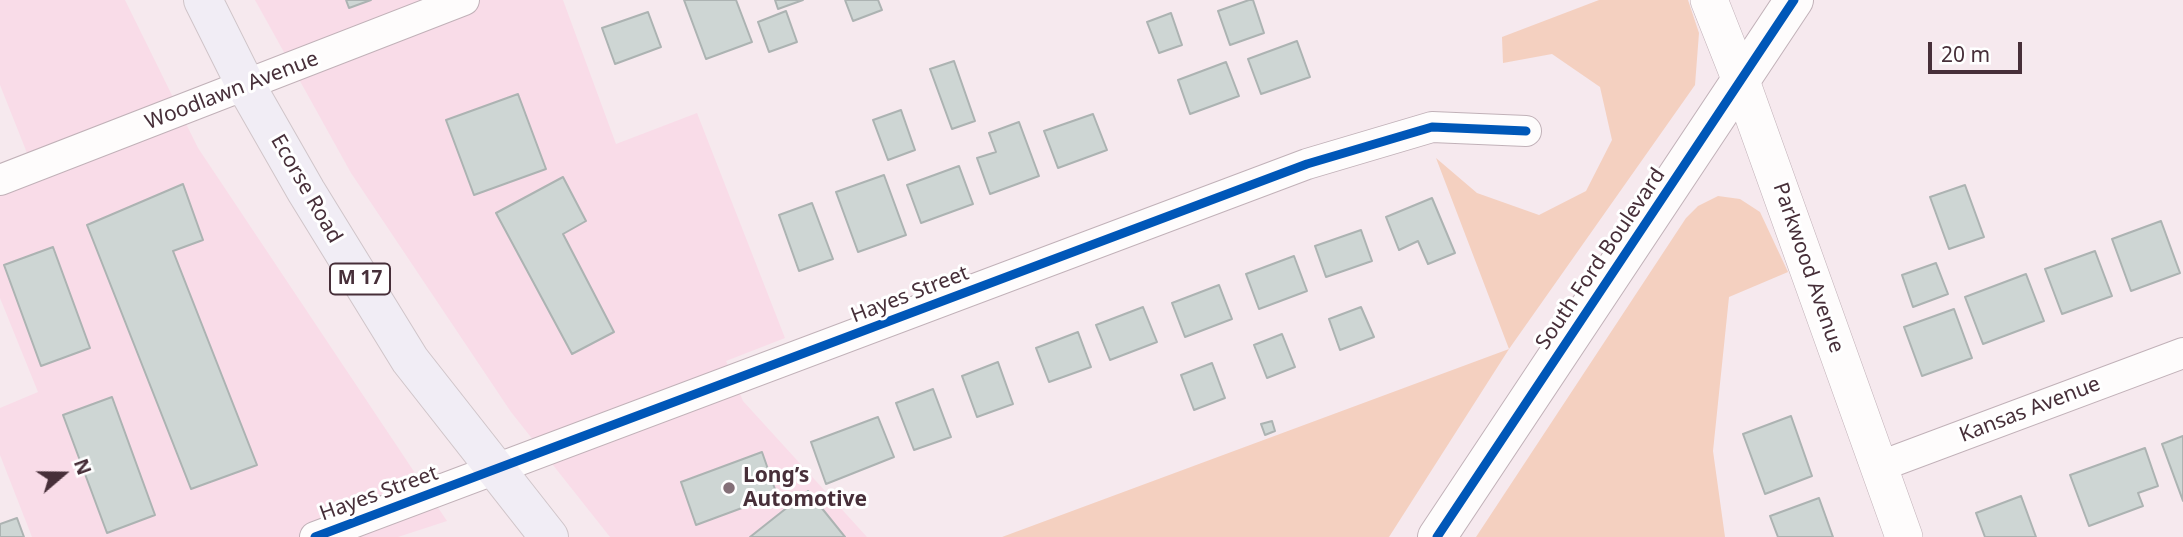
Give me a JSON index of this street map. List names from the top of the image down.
{
  "streets": {
    "main road": ["Ecorse Road", "South Ford Boulevard", "M 17"],
    "street": [
      "Woodlawn Avenue",
      "Parkwood Avenue",
      "Hayes Street",
      "Kansas Avenue"
    ]
  },
  "crossings": [
    ["Woodlawn Avenue", "Ecorse Road"],
    ["Ecorse Road", "Hayes Street"],
    ["South Ford Boulevard", "Parkwood Avenue"],
    ["Parkwood Avenue", "Kansas Avenue"]
  ],
  "places": ["Long’s Automotive"],
  "scale_bar": "20 m",
  "north": "right"
}
